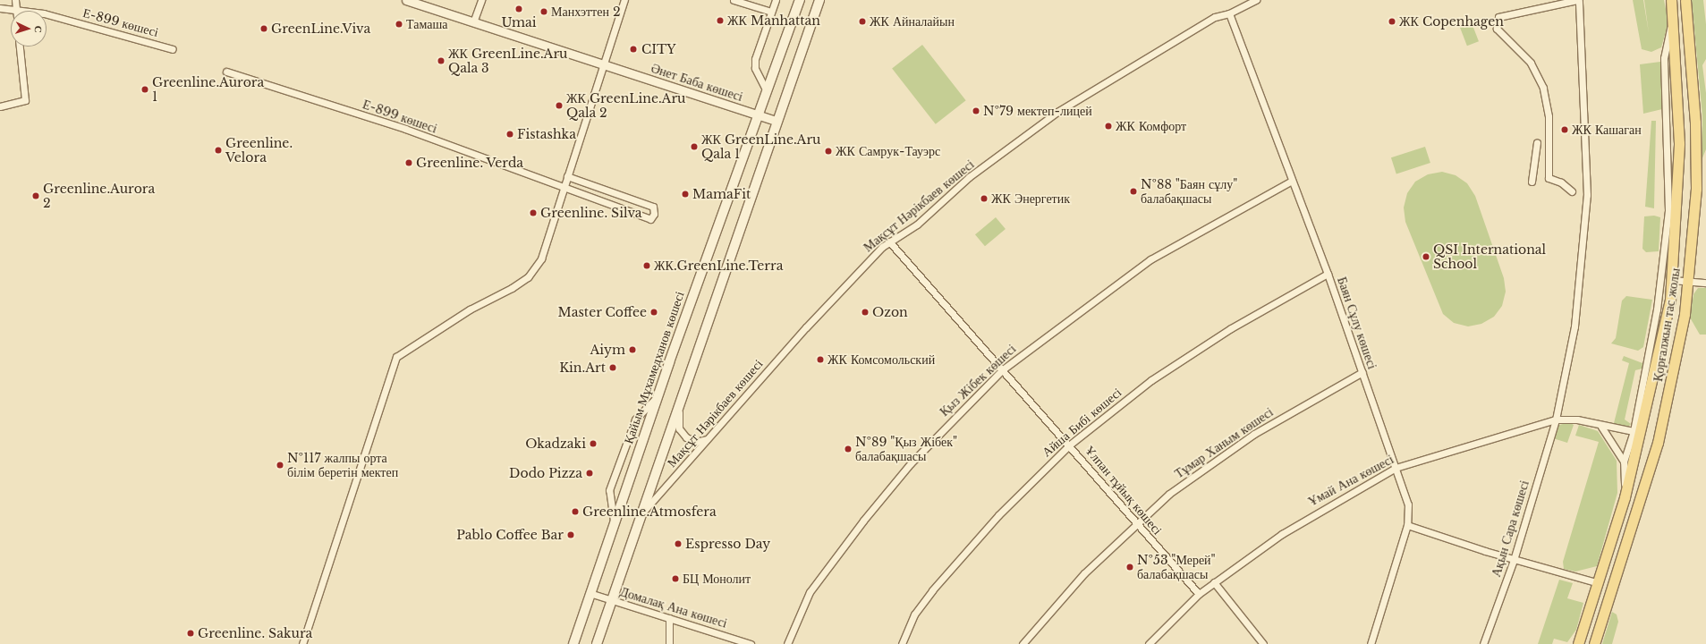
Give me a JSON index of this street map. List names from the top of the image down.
{
  "streets": {
    "main road": ["Қорғалжын тас жолы", "Қайым Мұхамедханов көшесі"],
    "street": [
      "Е-899 көшесі",
      "Әнет Баба көшесі",
      "Мақсұт Нәрікбаев көшесі",
      "Баян Сұлу көшесі",
      "Қыз Жібек көшесі",
      "Айша Бибі көшесі",
      "Тұмар Ханым көшесі",
      "Ұмай Ана көшесі",
      "Ұлпан тұйық көшесі",
      "Ақын Сара көшесі",
      "Домалақ Ана көшесі"
    ]
  },
  "crossings": [
    ["Әнет Баба көшесі", "Қайым Мұхамедханов көшесі"],
    ["Мақсұт Нәрікбаев көшесі", "Баян Сұлу көшесі"],
    ["Мақсұт Нәрікбаев көшесі", "Ұлпан тұйық көшесі"],
    ["Баян Сұлу көшесі", "Қыз Жібек көшесі"],
    ["Баян Сұлу көшесі", "Айша Бибі көшесі"],
    ["Баян Сұлу көшесі", "Тұмар Ханым көшесі"],
    ["Баян Сұлу көшесі", "Ұмай Ана көшесі"],
    ["Қайым Мұхамедханов көшесі", "Домалақ Ана көшесі"],
    ["Қыз Жібек көшесі", "Ұлпан тұйық көшесі"],
    ["Айша Бибі көшесі", "Ұлпан тұйық көшесі"],
    ["Тұмар Ханым көшесі", "Ұлпан тұйық көшесі"],
    ["Ұмай Ана көшесі", "Ұлпан тұйық көшесі"],
    ["Ұмай Ана көшесі", "Ақын Сара көшесі"]
  ],
  "places": [
    "Umai",
    "Манхэттен 2",
    "ЖК Manhattan",
    "ЖК Айналайын",
    "ЖК Copenhagen",
    "Тамаша",
    "GreenLine.Viva",
    "CITY",
    "ЖК GreenLine.Aru Qala 3",
    "Greenline.Aurora 1",
    "ЖК GreenLine.Aru Qala 2",
    "№79 мектеп-лицей",
    "ЖК Комфорт",
    "ЖК Кашаган",
    "Fistashka",
    "ЖК GreenLine.Aru Qala 1",
    "Greenline. Velora",
    "ЖК Самрук-Тауэрс",
    "Greenline. Verda",
    "№88 \"Баян сұлу\" балабақшасы",
    "MamaFit",
    "Greenline.Aurora 2",
    "ЖК Энергетик",
    "Greenline. Silva",
    "QSI International School",
    "ЖК.GreenLine.Terra",
    "Master Coffee",
    "Ozon",
    "Aiym",
    "ЖК Комсомольский",
    "Kin.Art",
    "Okadzaki",
    "№89 \"Қыз Жібек\" балабақшасы",
    "№117 жалпы орта білім беретін мектеп",
    "Dodo Pizza",
    "Greenline.Atmosfera",
    "Pablo Coffee Bar",
    "Espresso Day",
    "№53 \"Мерей\" балабақшасы",
    "БЦ Монолит",
    "Greenline. Sakura"
  ],
  "north": "right"
}
